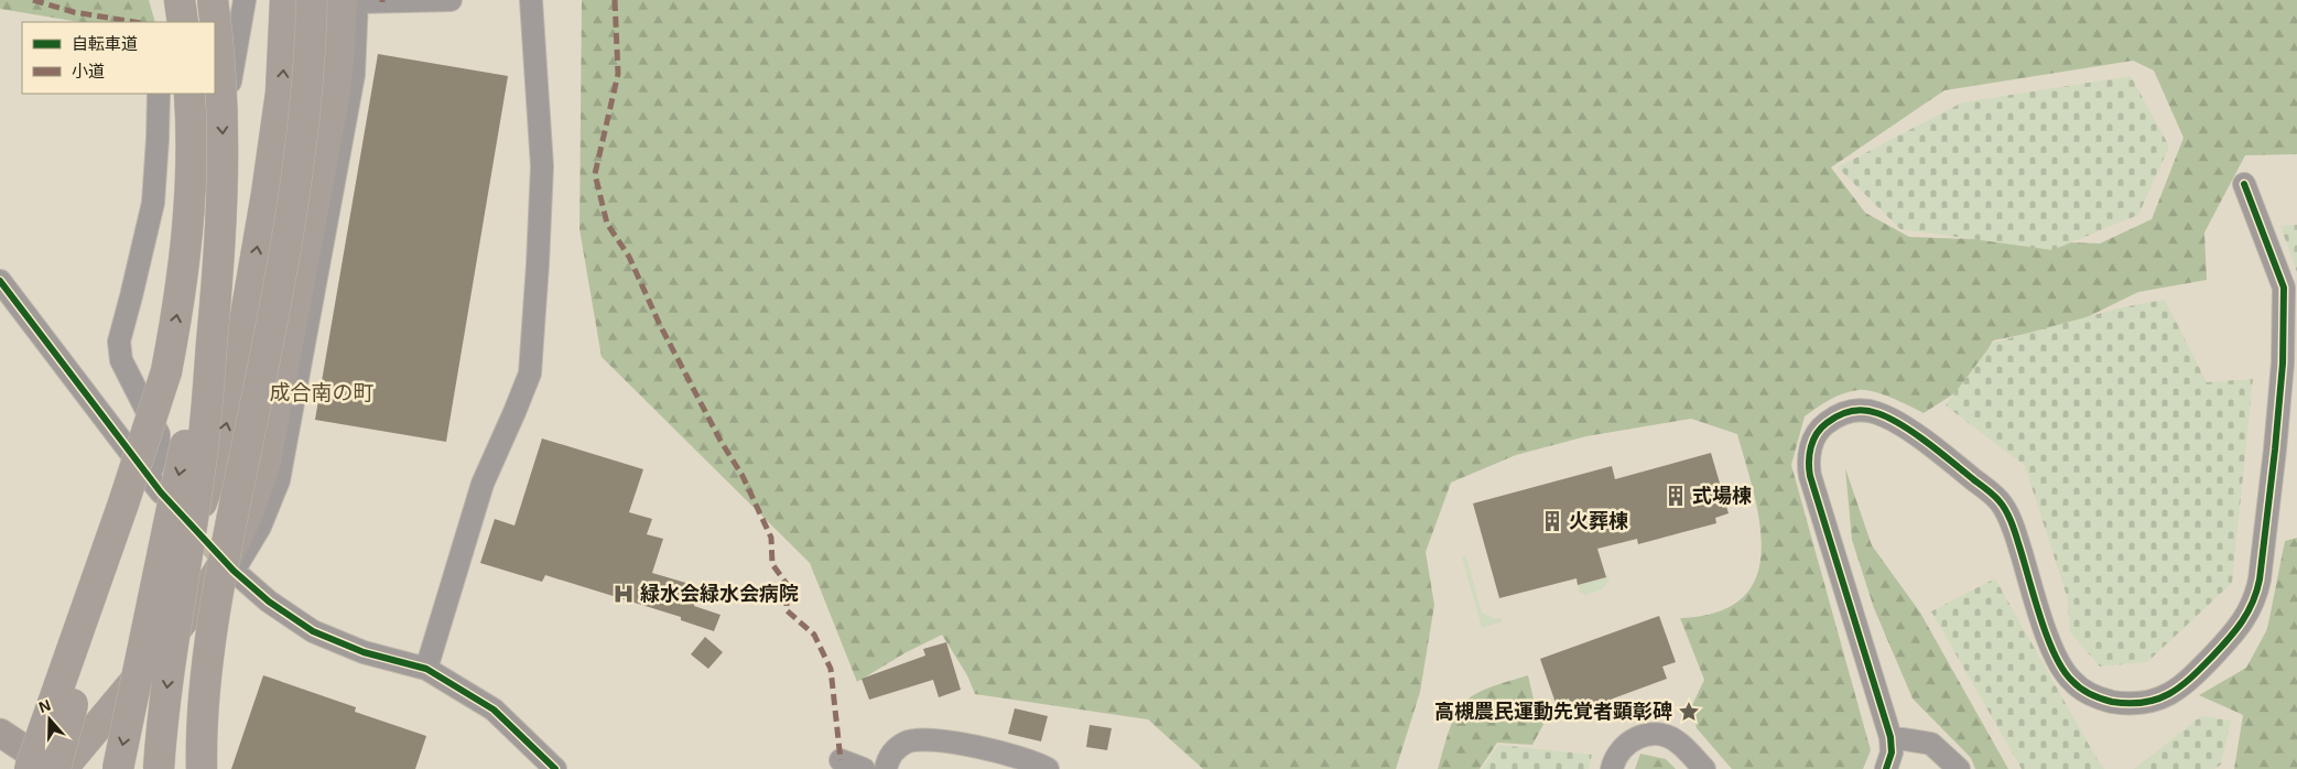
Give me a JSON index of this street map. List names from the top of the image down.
{
  "districts": ["成合南の町"],
  "places": {
    "building": ["式場棟", "火葬棟"],
    "hospital": ["緑水会緑水会病院"],
    "place": ["高槻農民運動先覚者顕彰碑"]
  },
  "legend": ["自転車道", "小道"],
  "north": "top"
}
